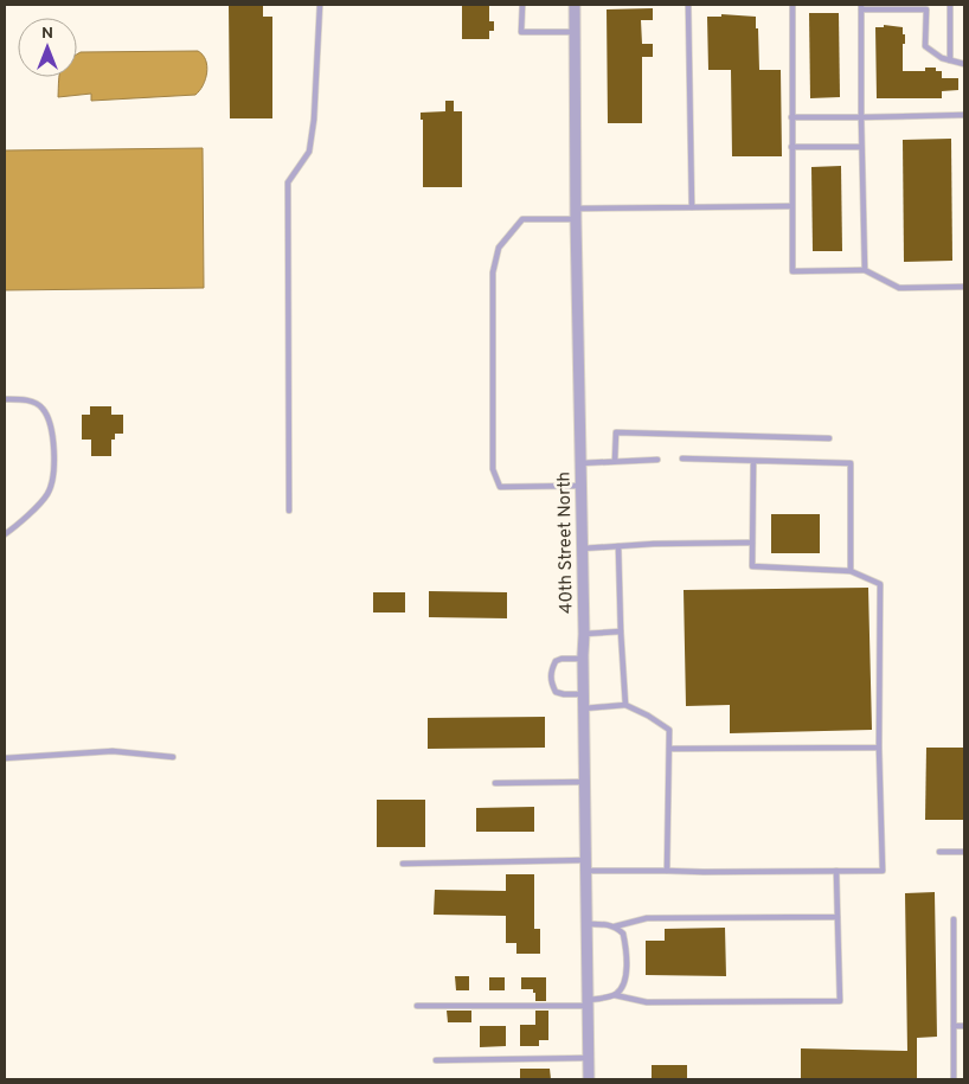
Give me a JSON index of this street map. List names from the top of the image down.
{
  "streets": {
    "street": ["40th Street North"]
  },
  "north": "top"
}
